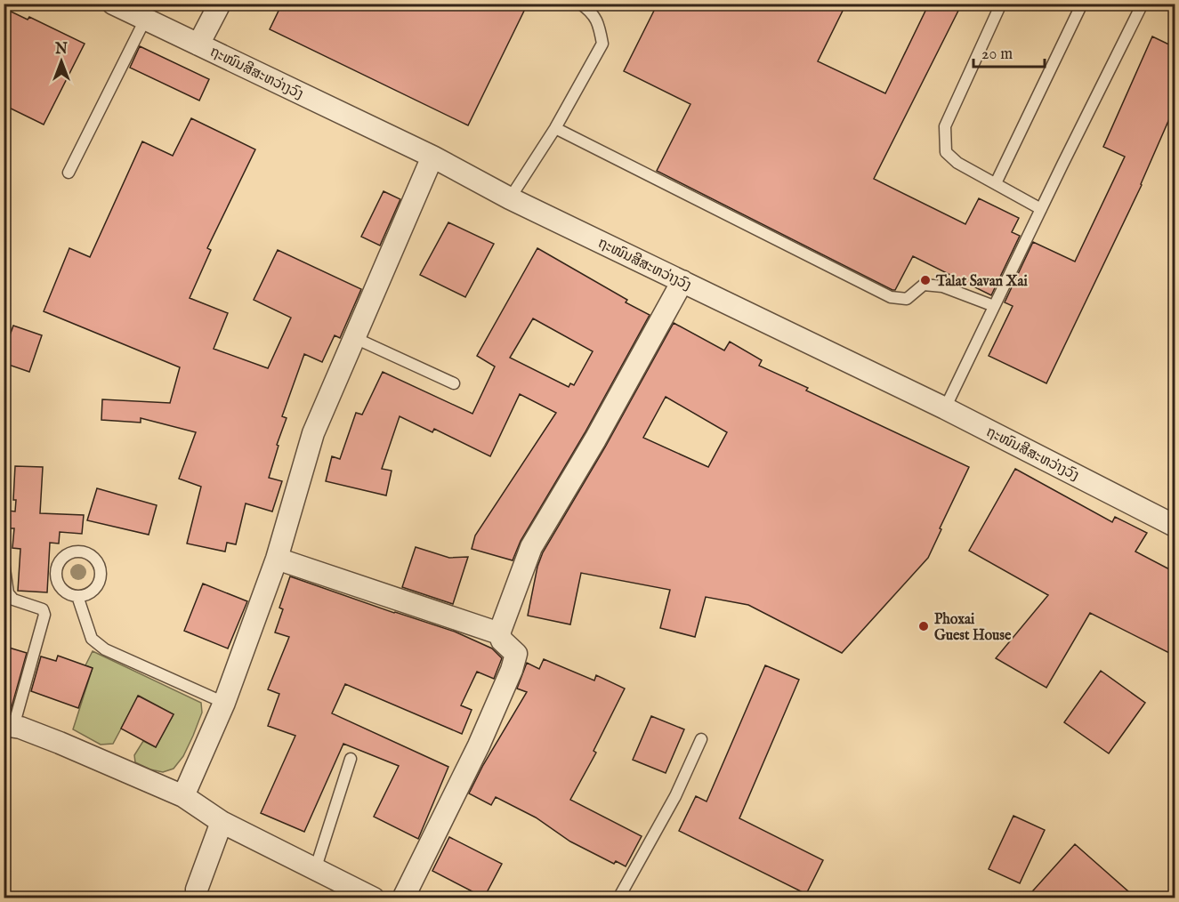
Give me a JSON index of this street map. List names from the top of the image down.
{
  "streets": {
    "street": ["ຖະໜົນສີສະຫວ່າງວົງ"]
  },
  "places": ["Talat Savan Xai", "Phoxai Guest House"],
  "scale_bar": "20 m",
  "north": "top"
}
